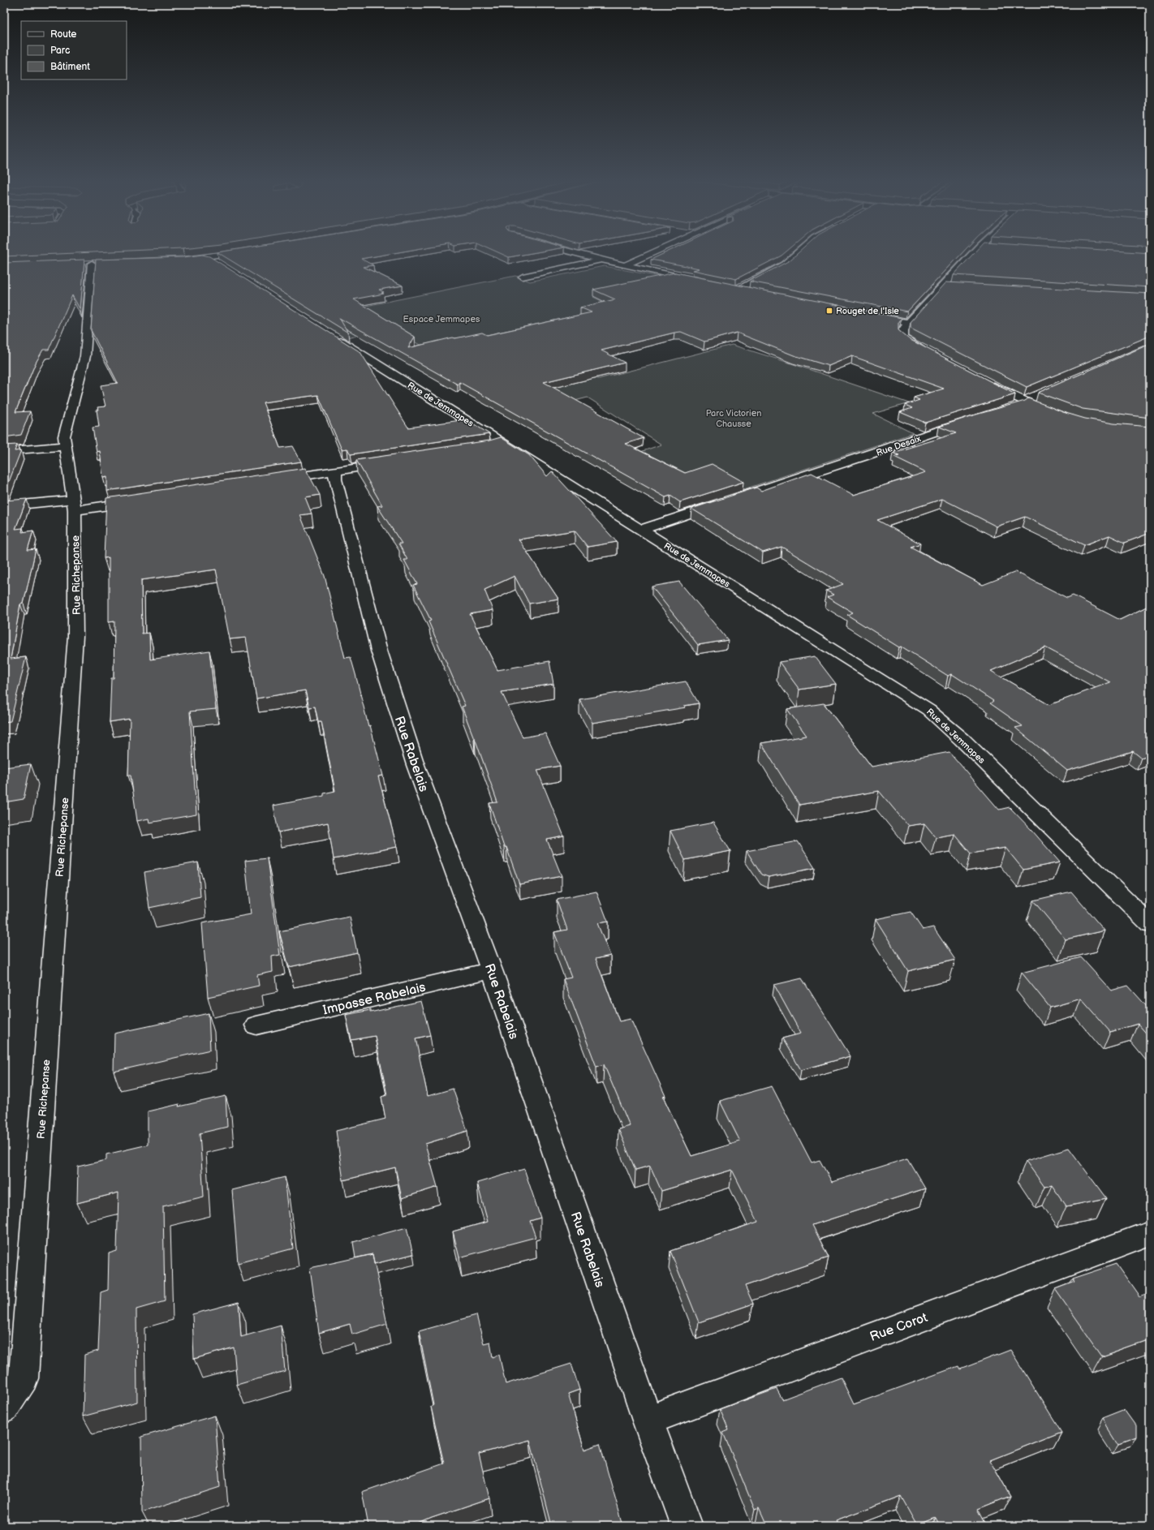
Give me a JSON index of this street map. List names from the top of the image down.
{
  "streets": {
    "street": [
      "Rue de Jemmapes",
      "Rue Desaix",
      "Rue Richepanse",
      "Rue Rabelais",
      "Impasse Rabelais",
      "Rue Corot"
    ]
  },
  "crossings": [
    ["Rue de Jemmapes", "Rue Desaix"],
    ["Rue Rabelais", "Impasse Rabelais"],
    ["Rue Rabelais", "Rue Corot"]
  ],
  "parks": ["Espace Jemmapes", "Parc Victorien Chausse"],
  "places": {
    "transit": ["Rouget de l'Isle"]
  },
  "legend": ["Route", "Parc", "Bâtiment"]
}
